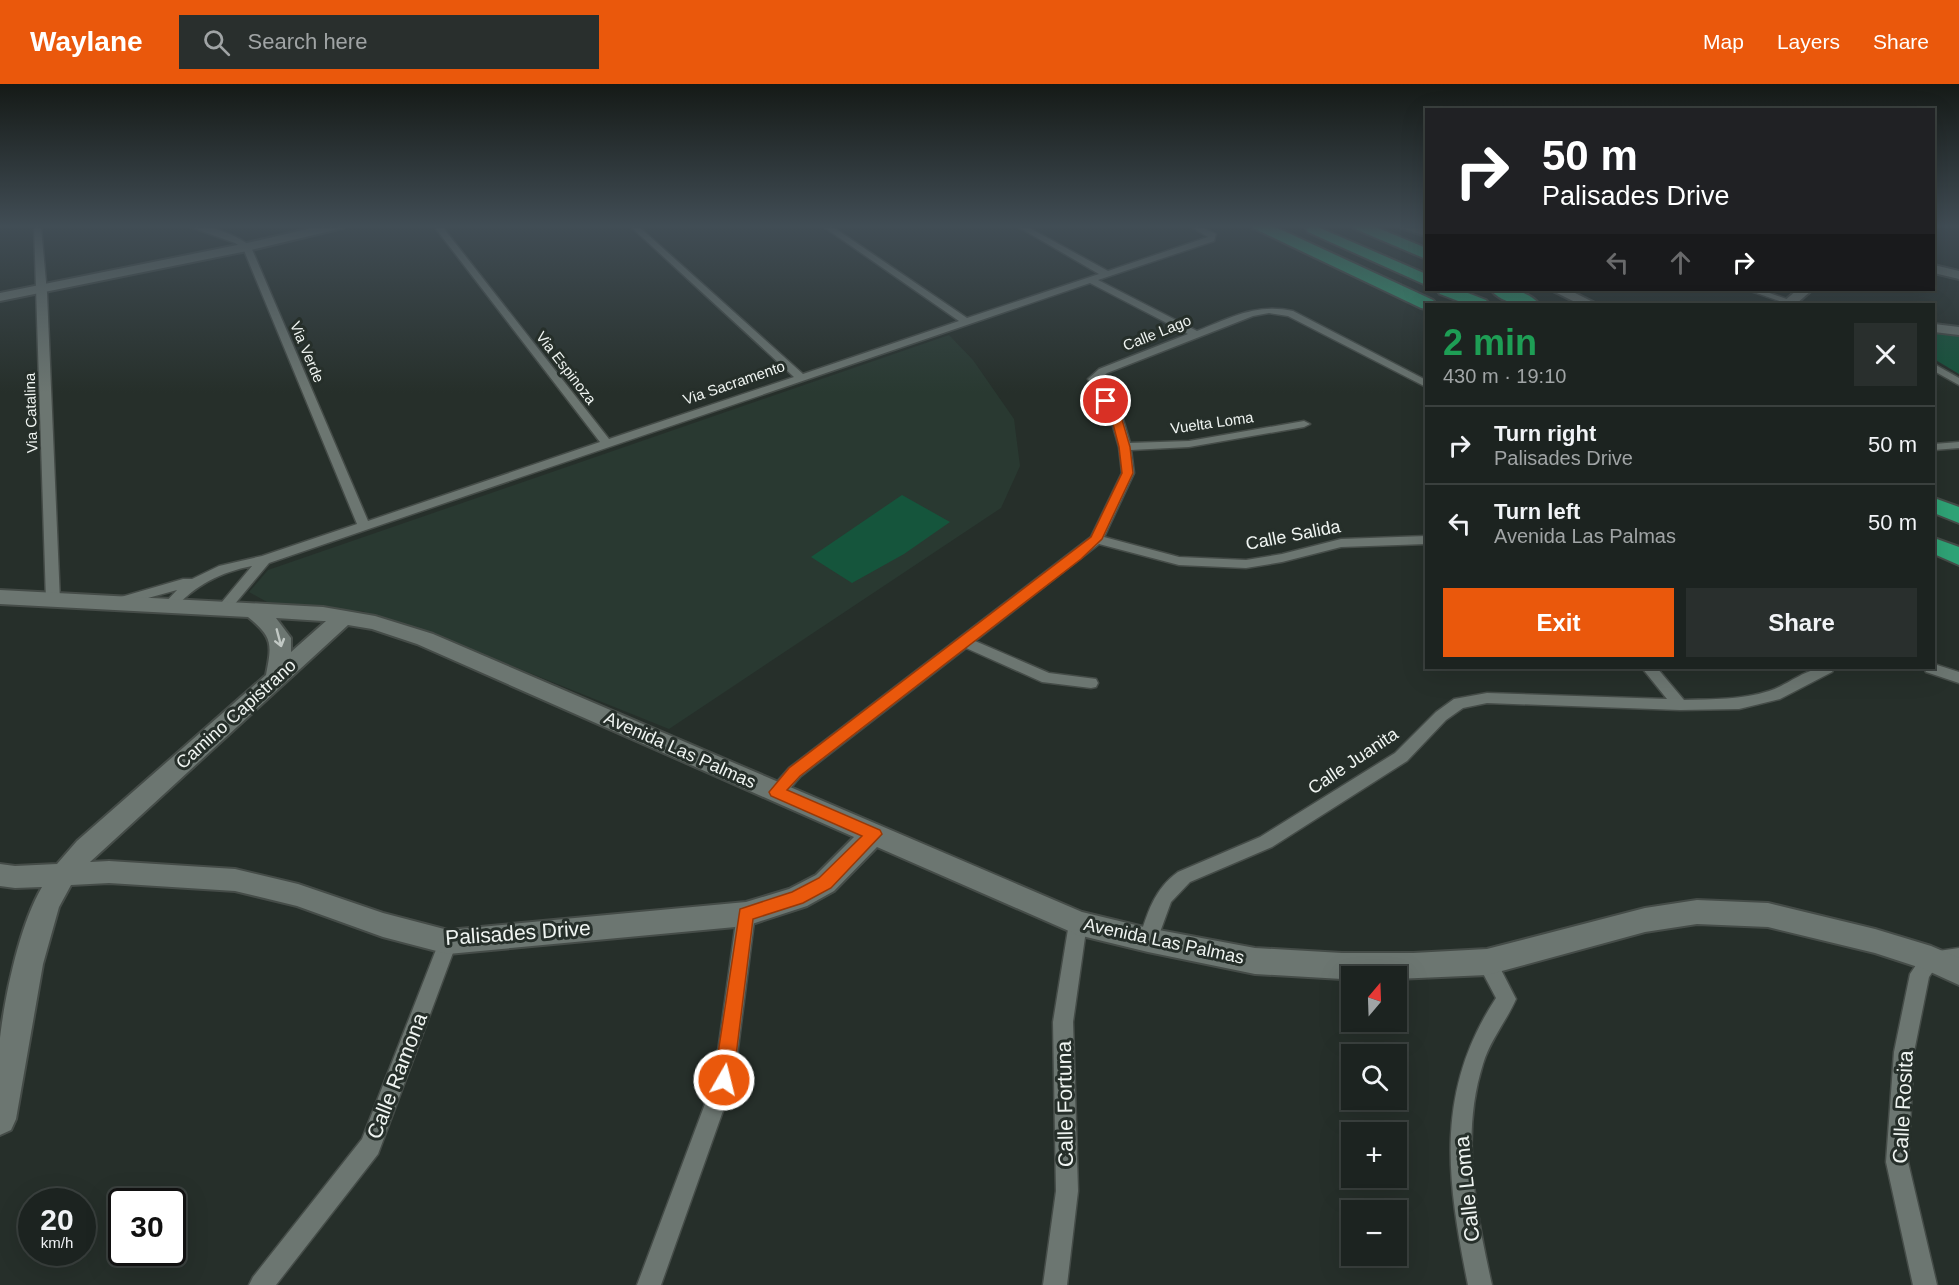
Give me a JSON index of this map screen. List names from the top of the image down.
{
  "streets": {
    "street": [
      "Calle Lago",
      "Via Verde",
      "Via Espinoza",
      "Via Sacramento",
      "Via Catalina",
      "Vuelta Loma",
      "Calle Salida",
      "Camino Capistrano",
      "Avenida Las Palmas",
      "Calle Juanita",
      "Palisades Drive",
      "Calle Ramona",
      "Calle Fortuna",
      "Calle Rosita",
      "Calle Loma"
    ]
  },
  "crossings": [
    ["Calle Lago", "Vuelta Loma"],
    ["Via Verde", "Via Sacramento"],
    ["Via Espinoza", "Via Sacramento"],
    ["Camino Capistrano", "Avenida Las Palmas"],
    ["Camino Capistrano", "Palisades Drive"],
    ["Avenida Las Palmas", "Calle Juanita"],
    ["Avenida Las Palmas", "Palisades Drive"],
    ["Avenida Las Palmas", "Calle Fortuna"],
    ["Avenida Las Palmas", "Calle Rosita"],
    ["Avenida Las Palmas", "Calle Loma"],
    ["Palisades Drive", "Calle Ramona"]
  ],
  "north": "top",
  "page": {
    "header": "Waylane",
    "search": "Search here",
    "nav": ["Map", "Layers", "Share"],
    "turn": ["50 m", "Palisades Drive"],
    "heading": ["2 min", "430 m · 19:10"],
    "list": [
      {
        "name": "Turn right",
        "note": "Palisades Drive",
        "value": "50 m"
      },
      {
        "name": "Turn left",
        "note": "Avenida Las Palmas",
        "value": "50 m"
      }
    ],
    "buttons": ["Exit", "Share"],
    "map_buttons": ["+", "−"],
    "speed": "20 km/h",
    "limit": "30"
  }
}
